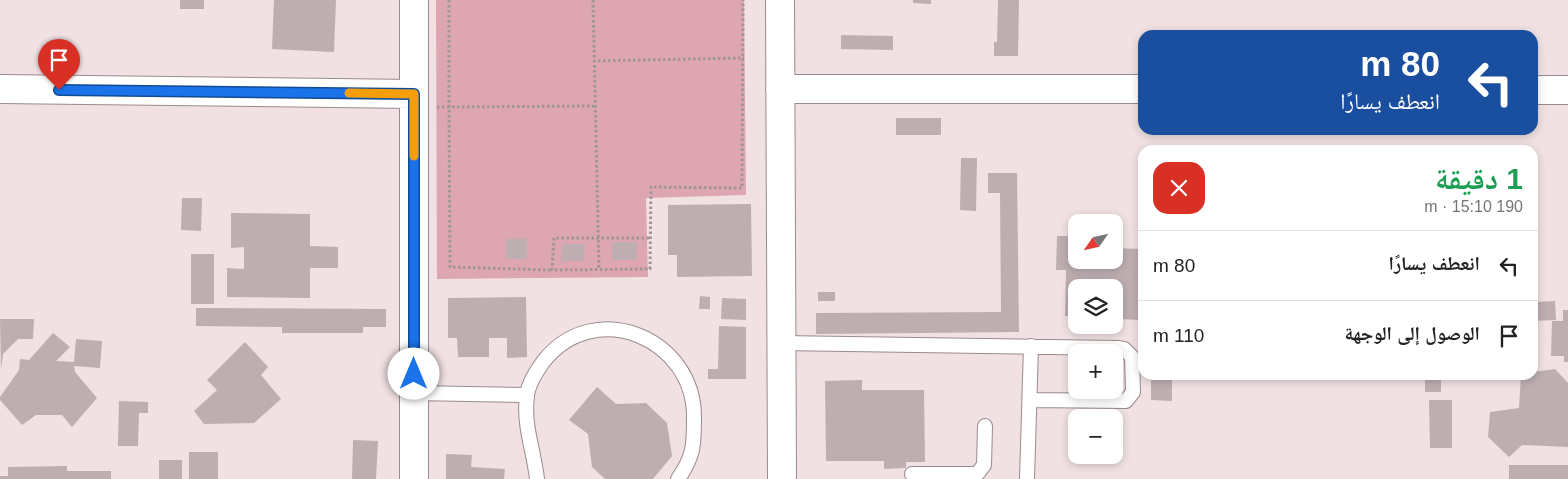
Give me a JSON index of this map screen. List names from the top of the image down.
{
  "north": "bottom left",
  "page": {
    "turn": ["80 m", "انعطف يسارًا"],
    "heading": ["1 دقيقة", "190 m · 15:10"],
    "map_buttons": ["+", "−"],
    "list": [
      {
        "name": "انعطف يسارًا",
        "value": "80 m"
      },
      {
        "name": "الوصول إلى الوجهة",
        "value": "110 m"
      }
    ]
  }
}
